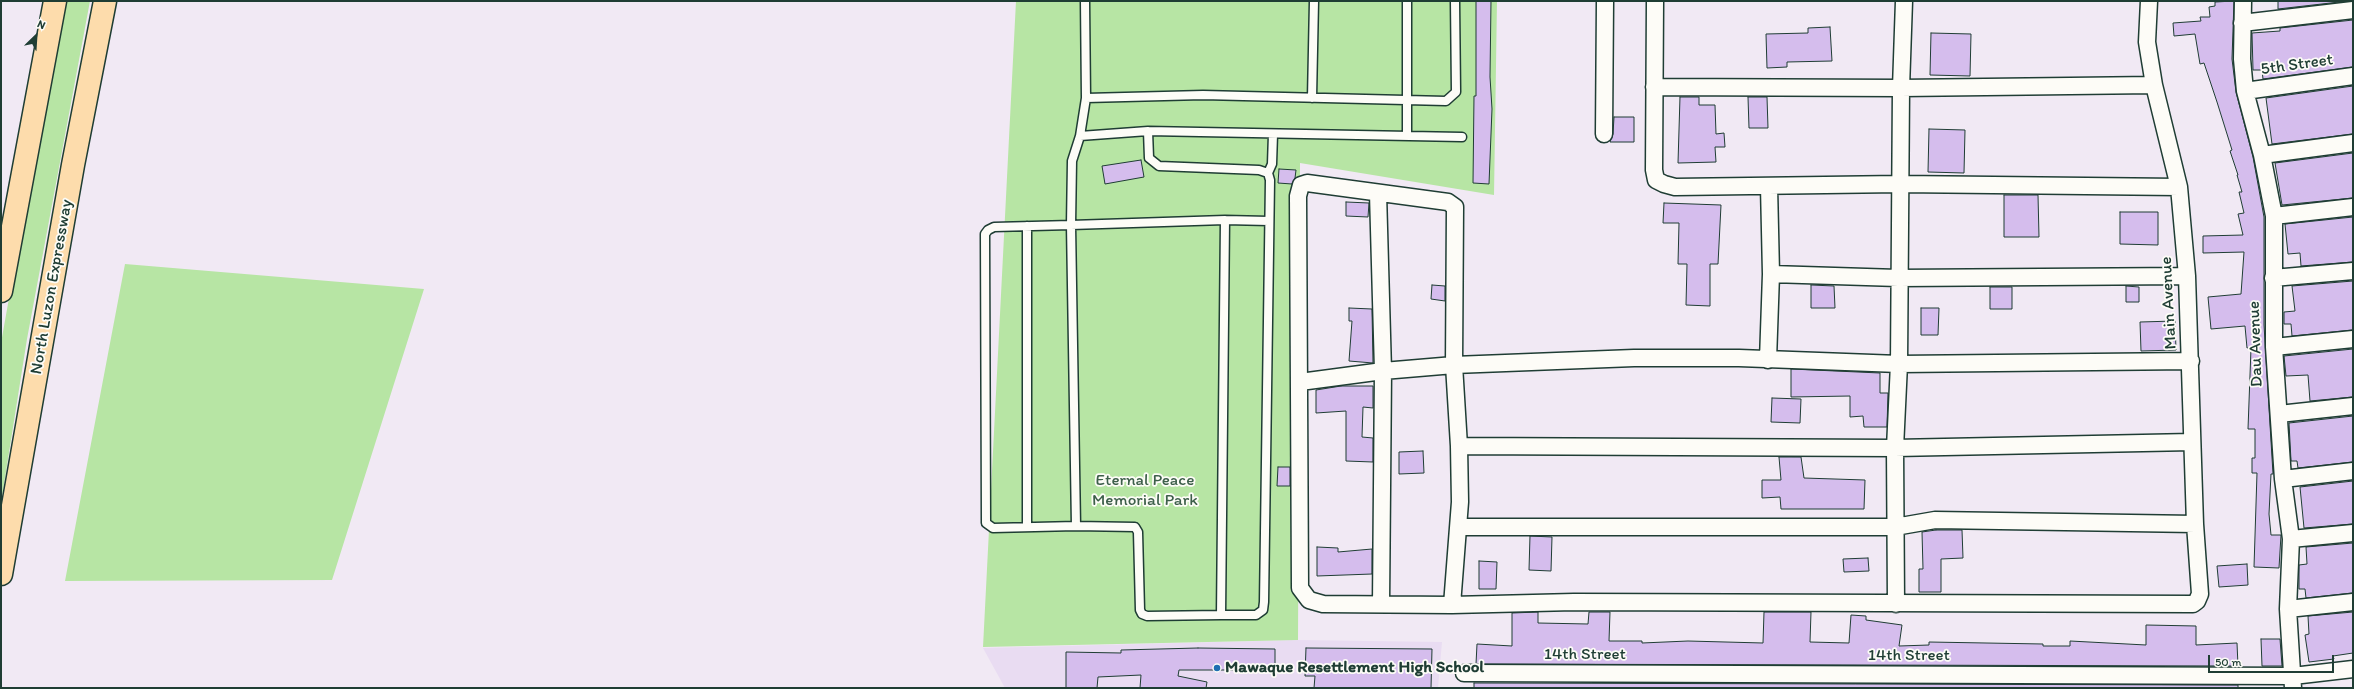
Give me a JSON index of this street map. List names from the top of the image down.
{
  "streets": {
    "highway": ["North Luzon Expressway"],
    "street": [
      "5th Street",
      "Main Avenue",
      "Dau Avenue",
      "14th Street"
    ]
  },
  "crossings": [
    ["5th Street", "Dau Avenue"],
    ["Dau Avenue", "14th Street"]
  ],
  "parks": ["Eternal Peace Memorial Park"],
  "places": ["Mawaque Resettlement High School"],
  "scale_bar": "50 m",
  "north": "top right"
}
